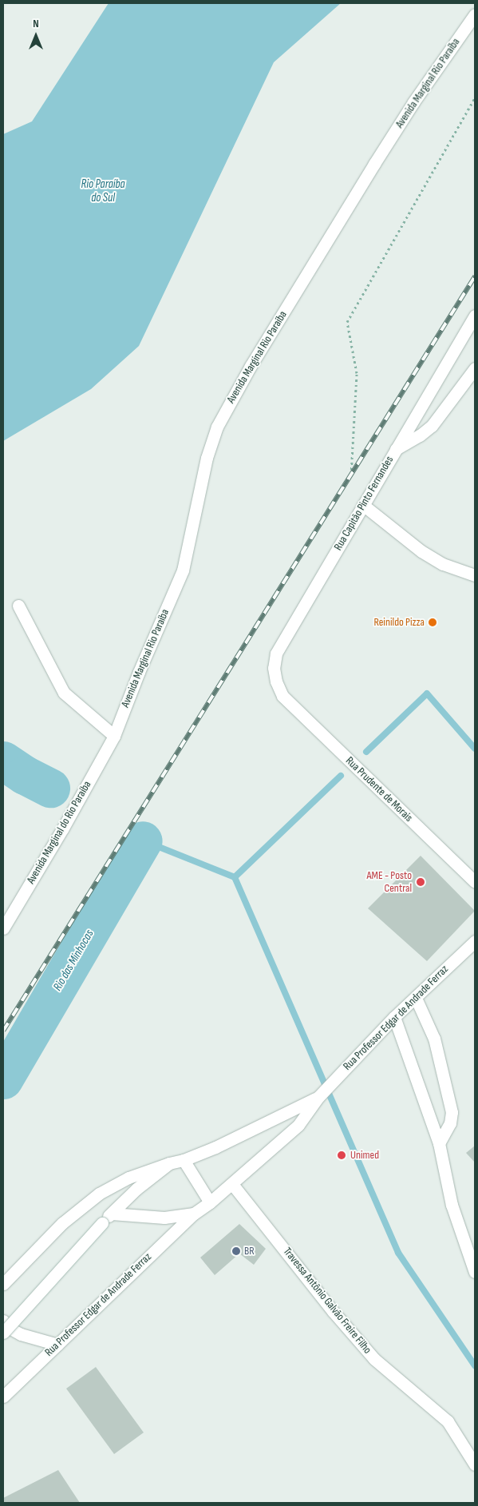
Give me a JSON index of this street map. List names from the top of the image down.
{
  "streets": {
    "street": [
      "Avenida Marginal Rio Paraíba",
      "Rua Capitão Pinto Fernandes",
      "Rua Prudente de Morais",
      "Avenida Marginal do Rio Paraíba",
      "Rua Professor Edgar de Andrade Ferraz",
      "Travessa Antônio Galvão Freire Filho"
    ]
  },
  "crossings": [
    ["Avenida Marginal Rio Paraíba", "Avenida Marginal do Rio Paraíba"],
    ["Rua Capitão Pinto Fernandes", "Rua Prudente de Morais"],
    ["Rua Professor Edgar de Andrade Ferraz", "Travessa Antônio Galvão Freire Filho"]
  ],
  "water": ["Rio Paraíba do Sul", "Rio das Minhocas"],
  "places": [
    "Reinildo Pizza",
    "AME - Posto Central",
    "Unimed",
    "BR"
  ],
  "north": "top"
}
